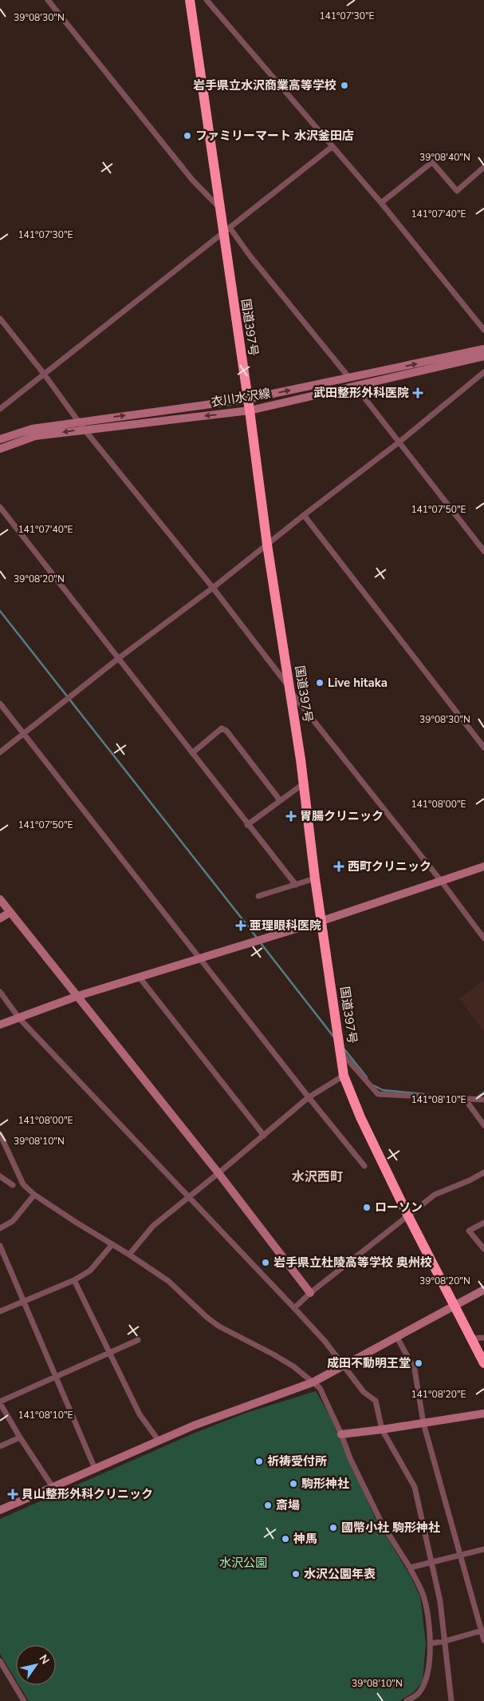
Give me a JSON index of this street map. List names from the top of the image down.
{
  "streets": {
    "highway": ["国道397号"],
    "street": ["衣川水沢線"]
  },
  "crossings": [
    ["国道397号", "衣川水沢線"]
  ],
  "districts": ["水沢西町"],
  "parks": ["水沢公園"],
  "places": {
    "other": [
      "岩手県立水沢商業高等学校",
      "ファミリーマート 水沢釜田店",
      "Live hitaka",
      "ローソン",
      "岩手県立杜陵高等学校 奥州校",
      "成田不動明王堂",
      "祈祷受付所",
      "駒形神社",
      "斎場",
      "國幣小社 駒形神社",
      "神馬",
      "水沢公園年表"
    ],
    "health": [
      "武田整形外科医院",
      "胃腸クリニック",
      "西町クリニック",
      "亜理眼科医院",
      "貝山整形外科クリニック"
    ]
  },
  "north": "top right",
  "coordinates": [
    "141°07'30\"E",
    "39°08'30\"N",
    "39°08'40\"N",
    "141°07'40\"E",
    "141°07'50\"E",
    "39°08'20\"N",
    "141°08'00\"E",
    "141°08'10\"E",
    "39°08'10\"N",
    "141°08'20\"E"
  ]
}
